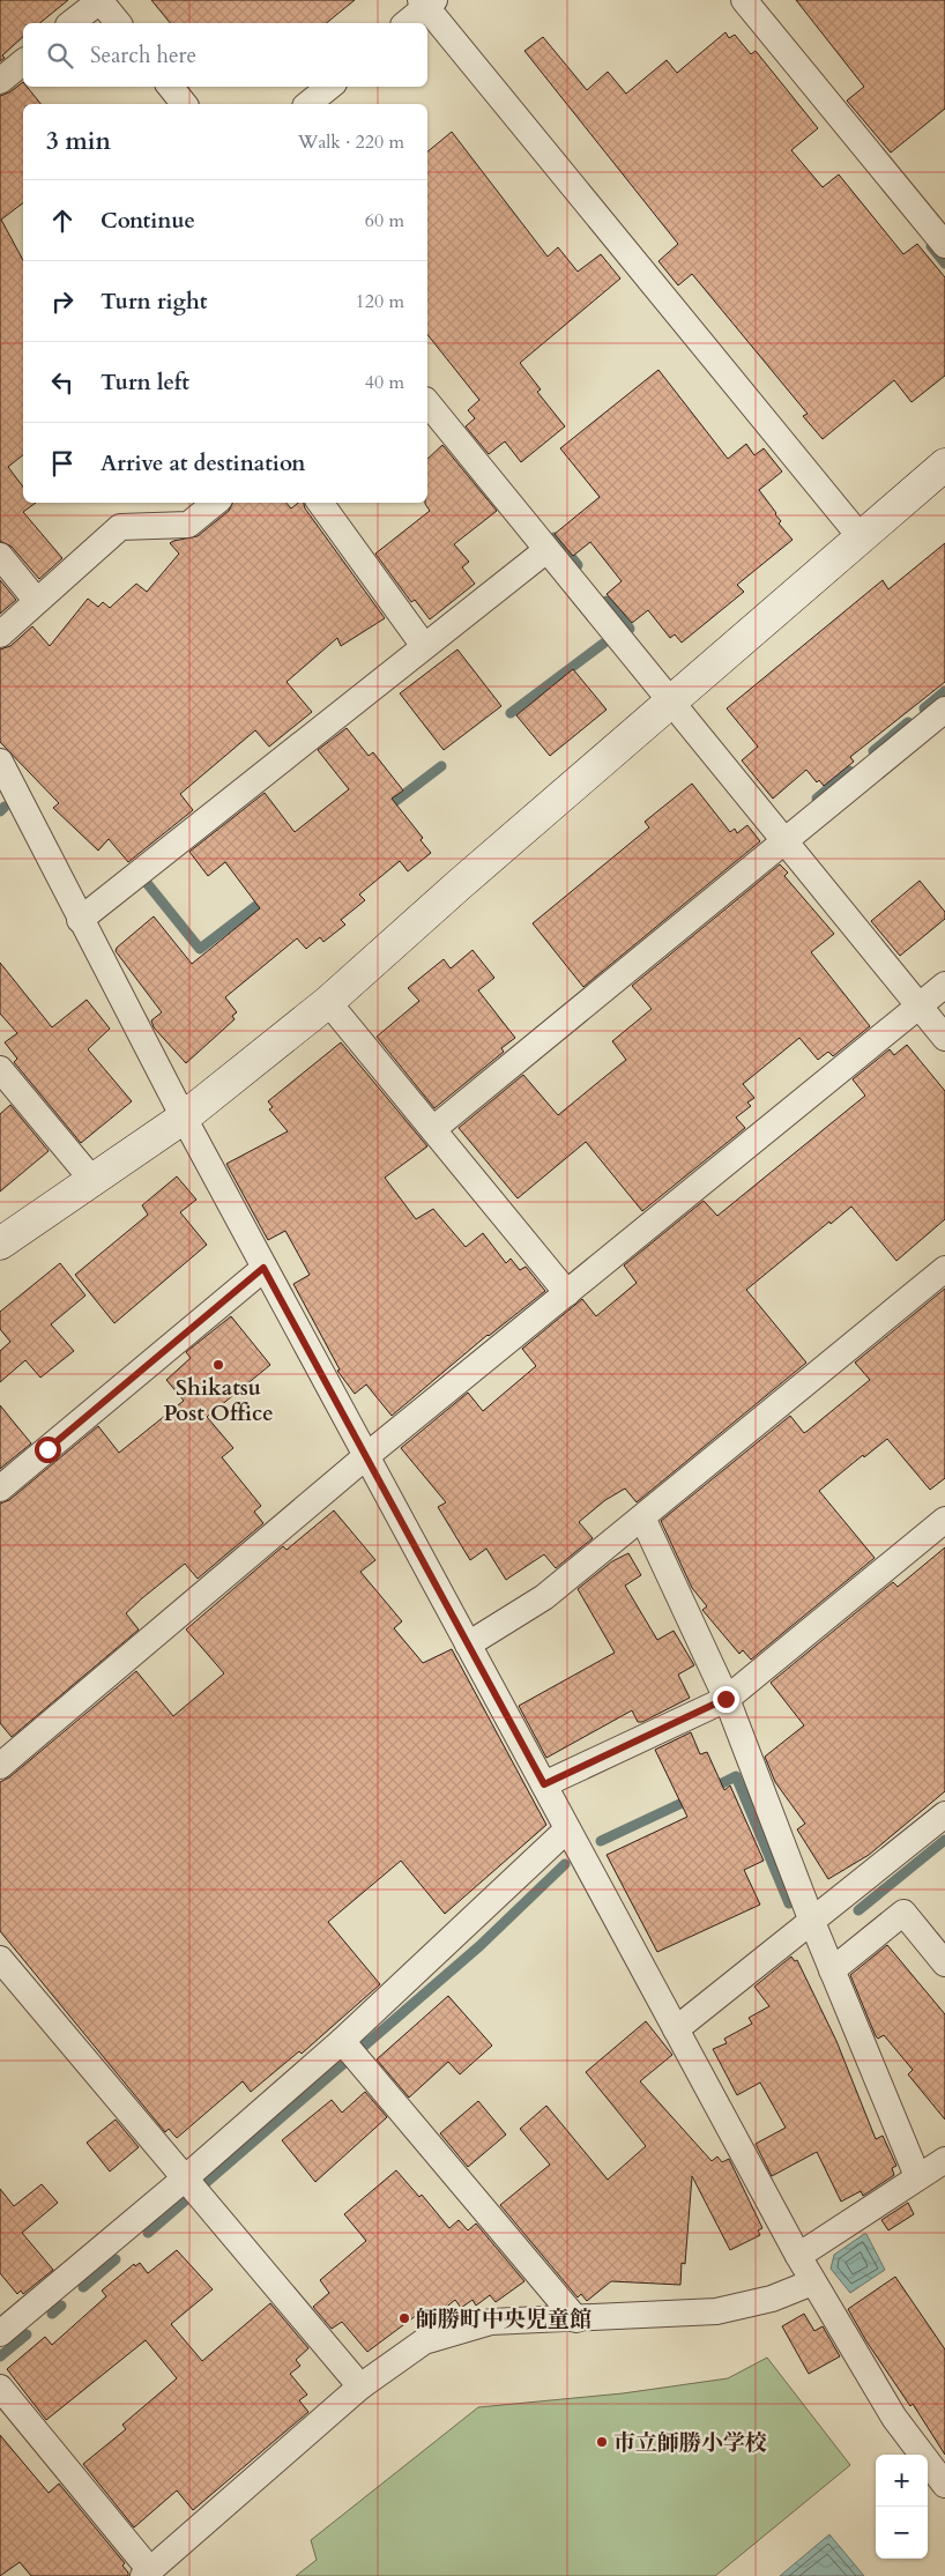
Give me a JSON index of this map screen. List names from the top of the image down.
{
  "places": ["Shikatsu Post Office", "師勝町中央児童館", "市立師勝小学校"],
  "page": {
    "search": "Search here",
    "heading": ["3 min", "Walk · 220 m"],
    "list": [
      ["Continue", "60 m"],
      ["Turn right", "120 m"],
      ["Turn left", "40 m"],
      "Arrive at destination"
    ],
    "map_buttons": ["+", "−"]
  }
}
